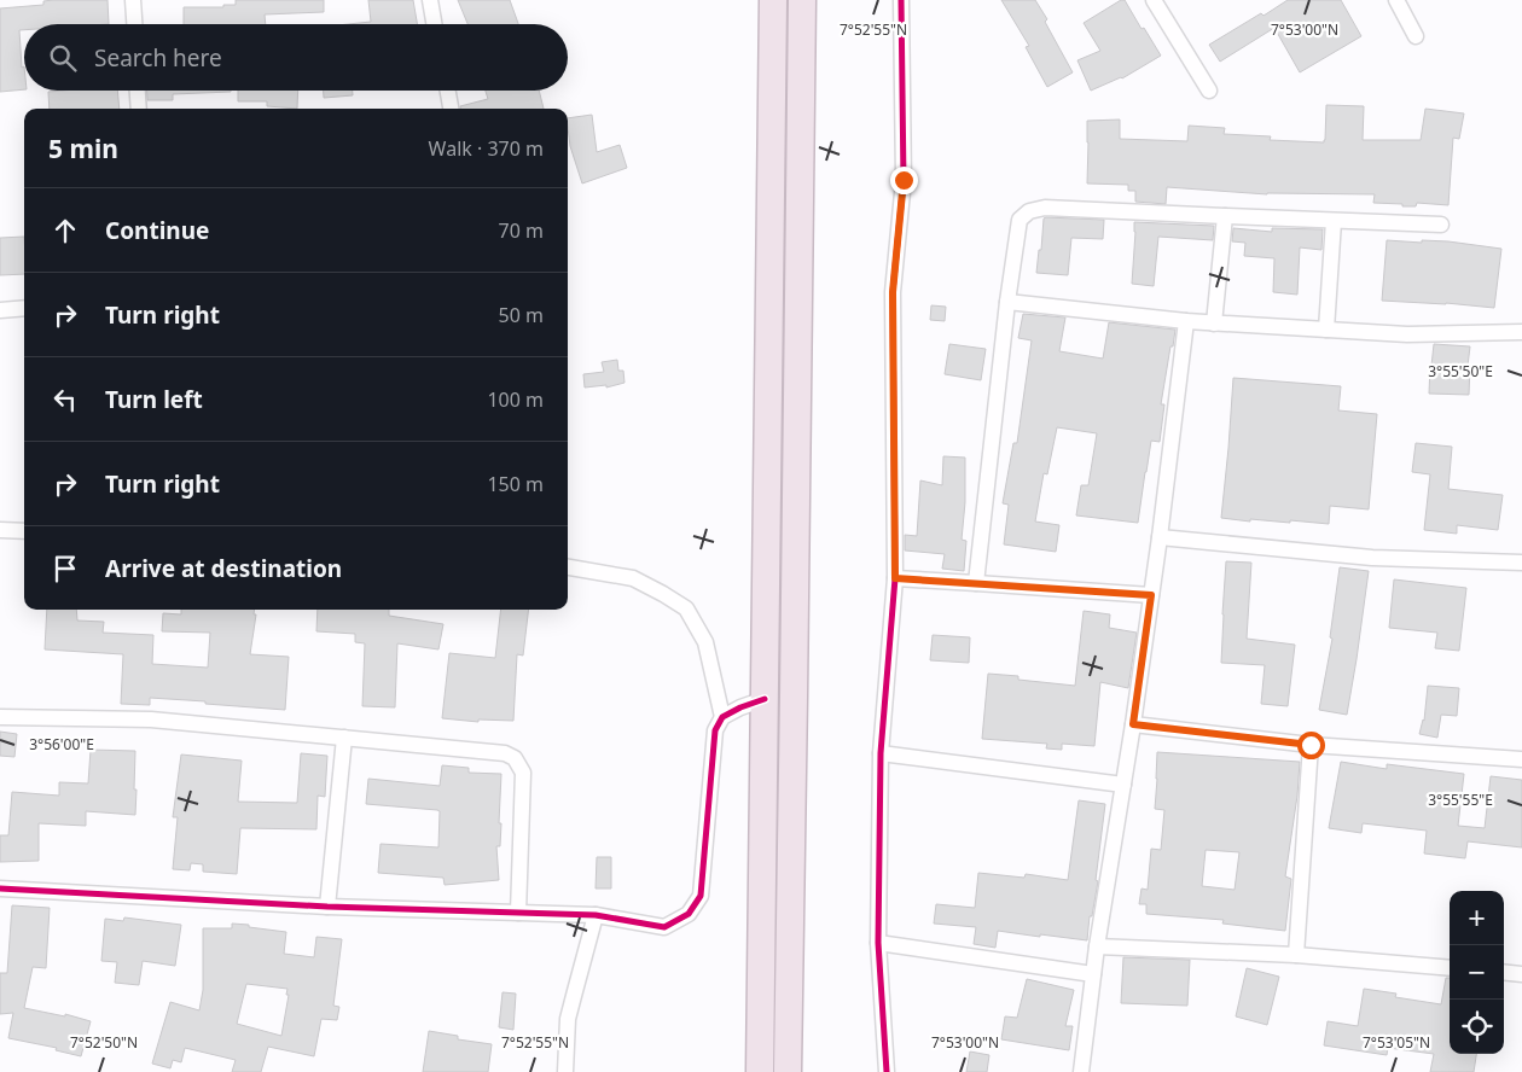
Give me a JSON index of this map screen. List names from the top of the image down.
{
  "page": {
    "search": "Search here",
    "heading": ["5 min", "Walk · 370 m"],
    "list": [
      ["Continue", "70 m"],
      ["Turn right", "50 m"],
      ["Turn left", "100 m"],
      ["Turn right", "150 m"],
      "Arrive at destination"
    ],
    "map_buttons": ["+", "−"]
  },
  "coordinates": [
    "7°52'55\"N",
    "7°53'00\"N",
    "3°55'50\"E",
    "3°56'00\"E",
    "3°55'55\"E",
    "7°52'50\"N",
    "7°53'05\"N"
  ]
}
